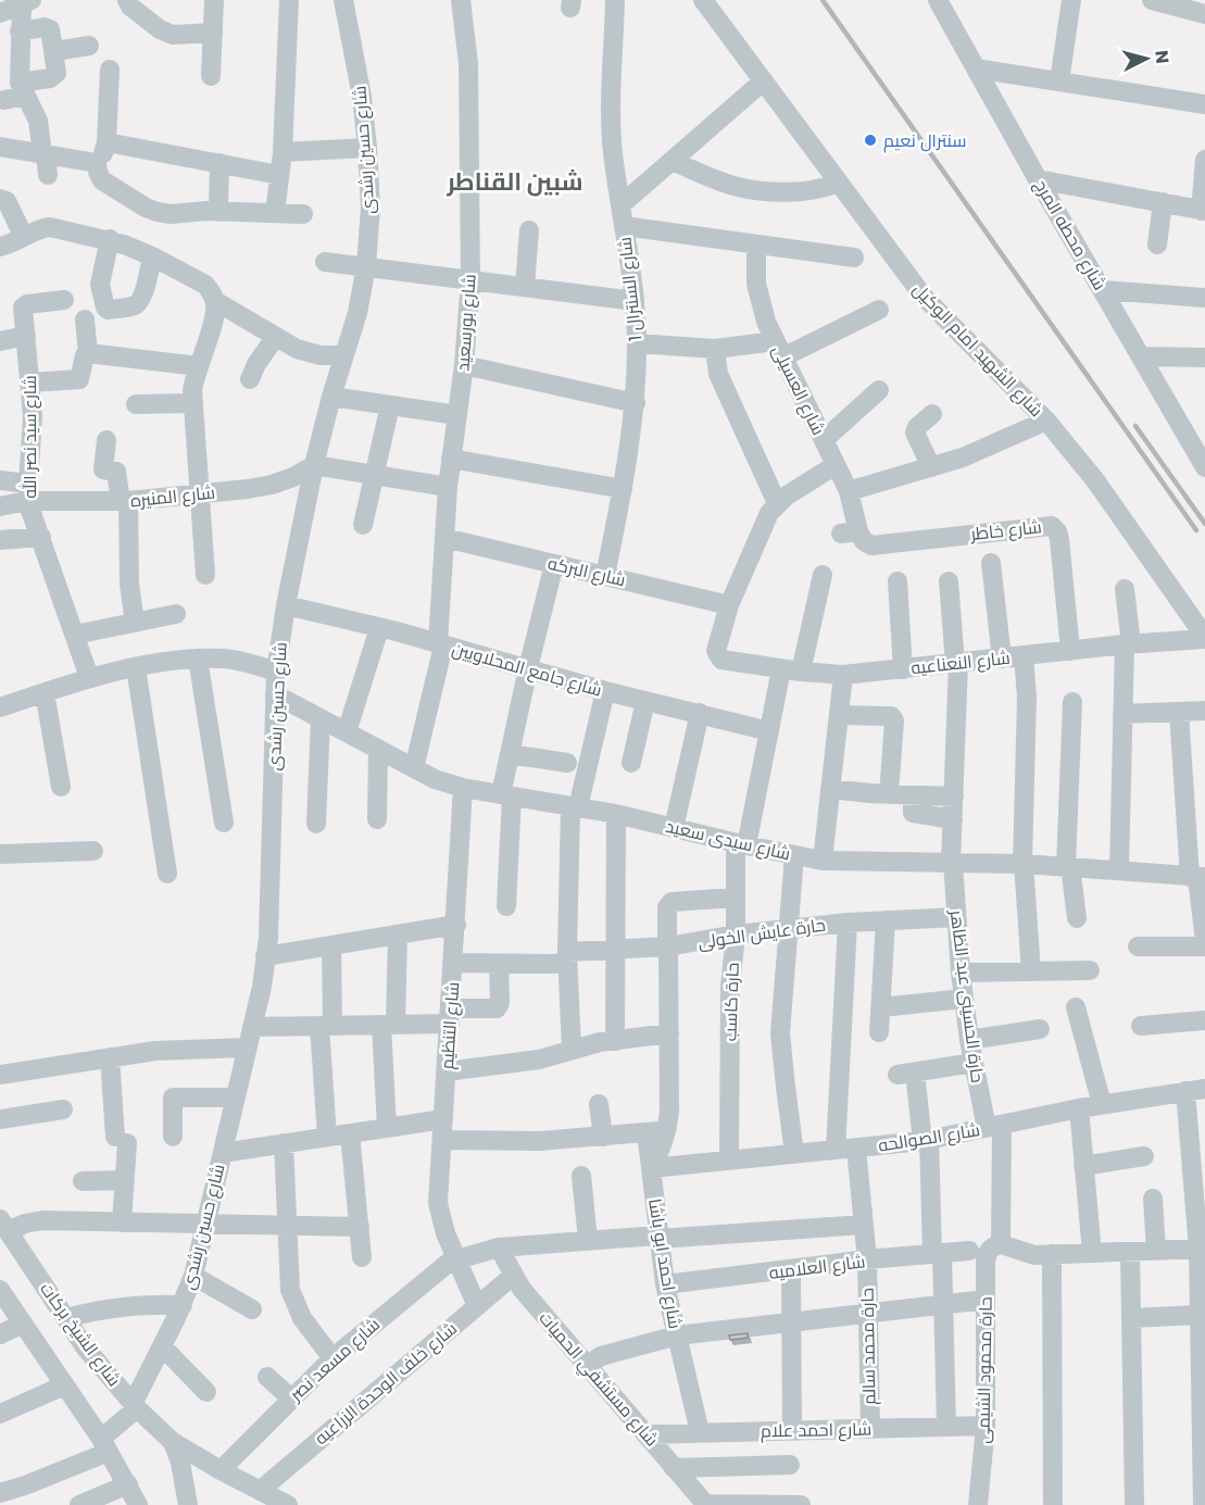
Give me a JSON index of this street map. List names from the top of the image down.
{
  "streets": {
    "street": [
      "شارع حسين رشدى",
      "شارع محطه المرج",
      "شارع السنترال 1",
      "شارع بورسعيد",
      "شارع الشهيد امام الوكيل",
      "شارع العسيلى",
      "شارع سيد نصر الله",
      "شارع المنيره",
      "شارع خاطر",
      "شارع البركه",
      "شارع النعناعيه",
      "شارع جامع المحلاويين",
      "شارع سيدى سعيد",
      "حارة عايش الخولى",
      "حارة الحسينى عبد الظاهر",
      "حارة كاسب",
      "شارع التنظيم",
      "شارع الصوالحه",
      "شارع احمد ابو باشا",
      "شارع العلاميه",
      "شارع الشيخ بركات",
      "حارة محمد سالم",
      "شارع مسعد نصر",
      "حارة محمود الشيمى",
      "شارع مستشفي الحميات",
      "شارع خلف الوحدة الزراعيه",
      "شارع احمد علام"
    ]
  },
  "crossings": [
    ["شارع حسين رشدى", "شارع المنيره"],
    ["شارع حسين رشدى", "شارع جامع المحلاويين"],
    ["شارع حسين رشدى", "شارع سيدى سعيد"],
    ["شارع حسين رشدى", "شارع الشيخ بركات"],
    ["شارع السنترال 1", "شارع البركه"],
    ["شارع بورسعيد", "شارع البركه"],
    ["شارع بورسعيد", "شارع جامع المحلاويين"],
    ["شارع بورسعيد", "شارع سيدى سعيد"],
    ["شارع الشهيد امام الوكيل", "شارع النعناعيه"],
    ["شارع العسيلى", "شارع خاطر"],
    ["شارع سيد نصر الله", "شارع المنيره"],
    ["شارع خاطر", "شارع النعناعيه"],
    ["شارع البركه", "شارع النعناعيه"],
    ["شارع النعناعيه", "حارة الحسينى عبد الظاهر"],
    ["شارع النعناعيه", "حارة كاسب"],
    ["شارع جامع المحلاويين", "حارة كاسب"],
    ["شارع سيدى سعيد", "حارة الحسينى عبد الظاهر"],
    ["شارع سيدى سعيد", "حارة كاسب"],
    ["شارع سيدى سعيد", "شارع التنظيم"],
    ["حارة عايش الخولى", "حارة الحسينى عبد الظاهر"],
    ["حارة عايش الخولى", "حارة كاسب"],
    ["حارة عايش الخولى", "شارع التنظيم"],
    ["حارة الحسينى عبد الظاهر", "شارع الصوالحه"],
    ["حارة الحسينى عبد الظاهر", "حارة محمود الشيمى"],
    ["حارة كاسب", "شارع الصوالحه"],
    ["شارع التنظيم", "شارع مسعد نصر"],
    ["شارع التنظيم", "شارع خلف الوحدة الزراعيه"],
    ["شارع الصوالحه", "شارع احمد ابو باشا"],
    ["شارع الصوالحه", "حارة محمد سالم"],
    ["شارع احمد ابو باشا", "شارع العلاميه"],
    ["شارع احمد ابو باشا", "شارع احمد علام"],
    ["شارع العلاميه", "حارة محمد سالم"],
    ["شارع الشيخ بركات", "شارع مسعد نصر"],
    ["شارع الشيخ بركات", "شارع خلف الوحدة الزراعيه"],
    ["حارة محمد سالم", "شارع احمد علام"],
    ["حارة محمود الشيمى", "شارع احمد علام"],
    ["شارع مستشفي الحميات", "شارع خلف الوحدة الزراعيه"],
    ["شارع مستشفي الحميات", "شارع احمد علام"]
  ],
  "districts": ["شبين القناطر"],
  "places": ["سنترال نعيم"],
  "north": "right"
}
